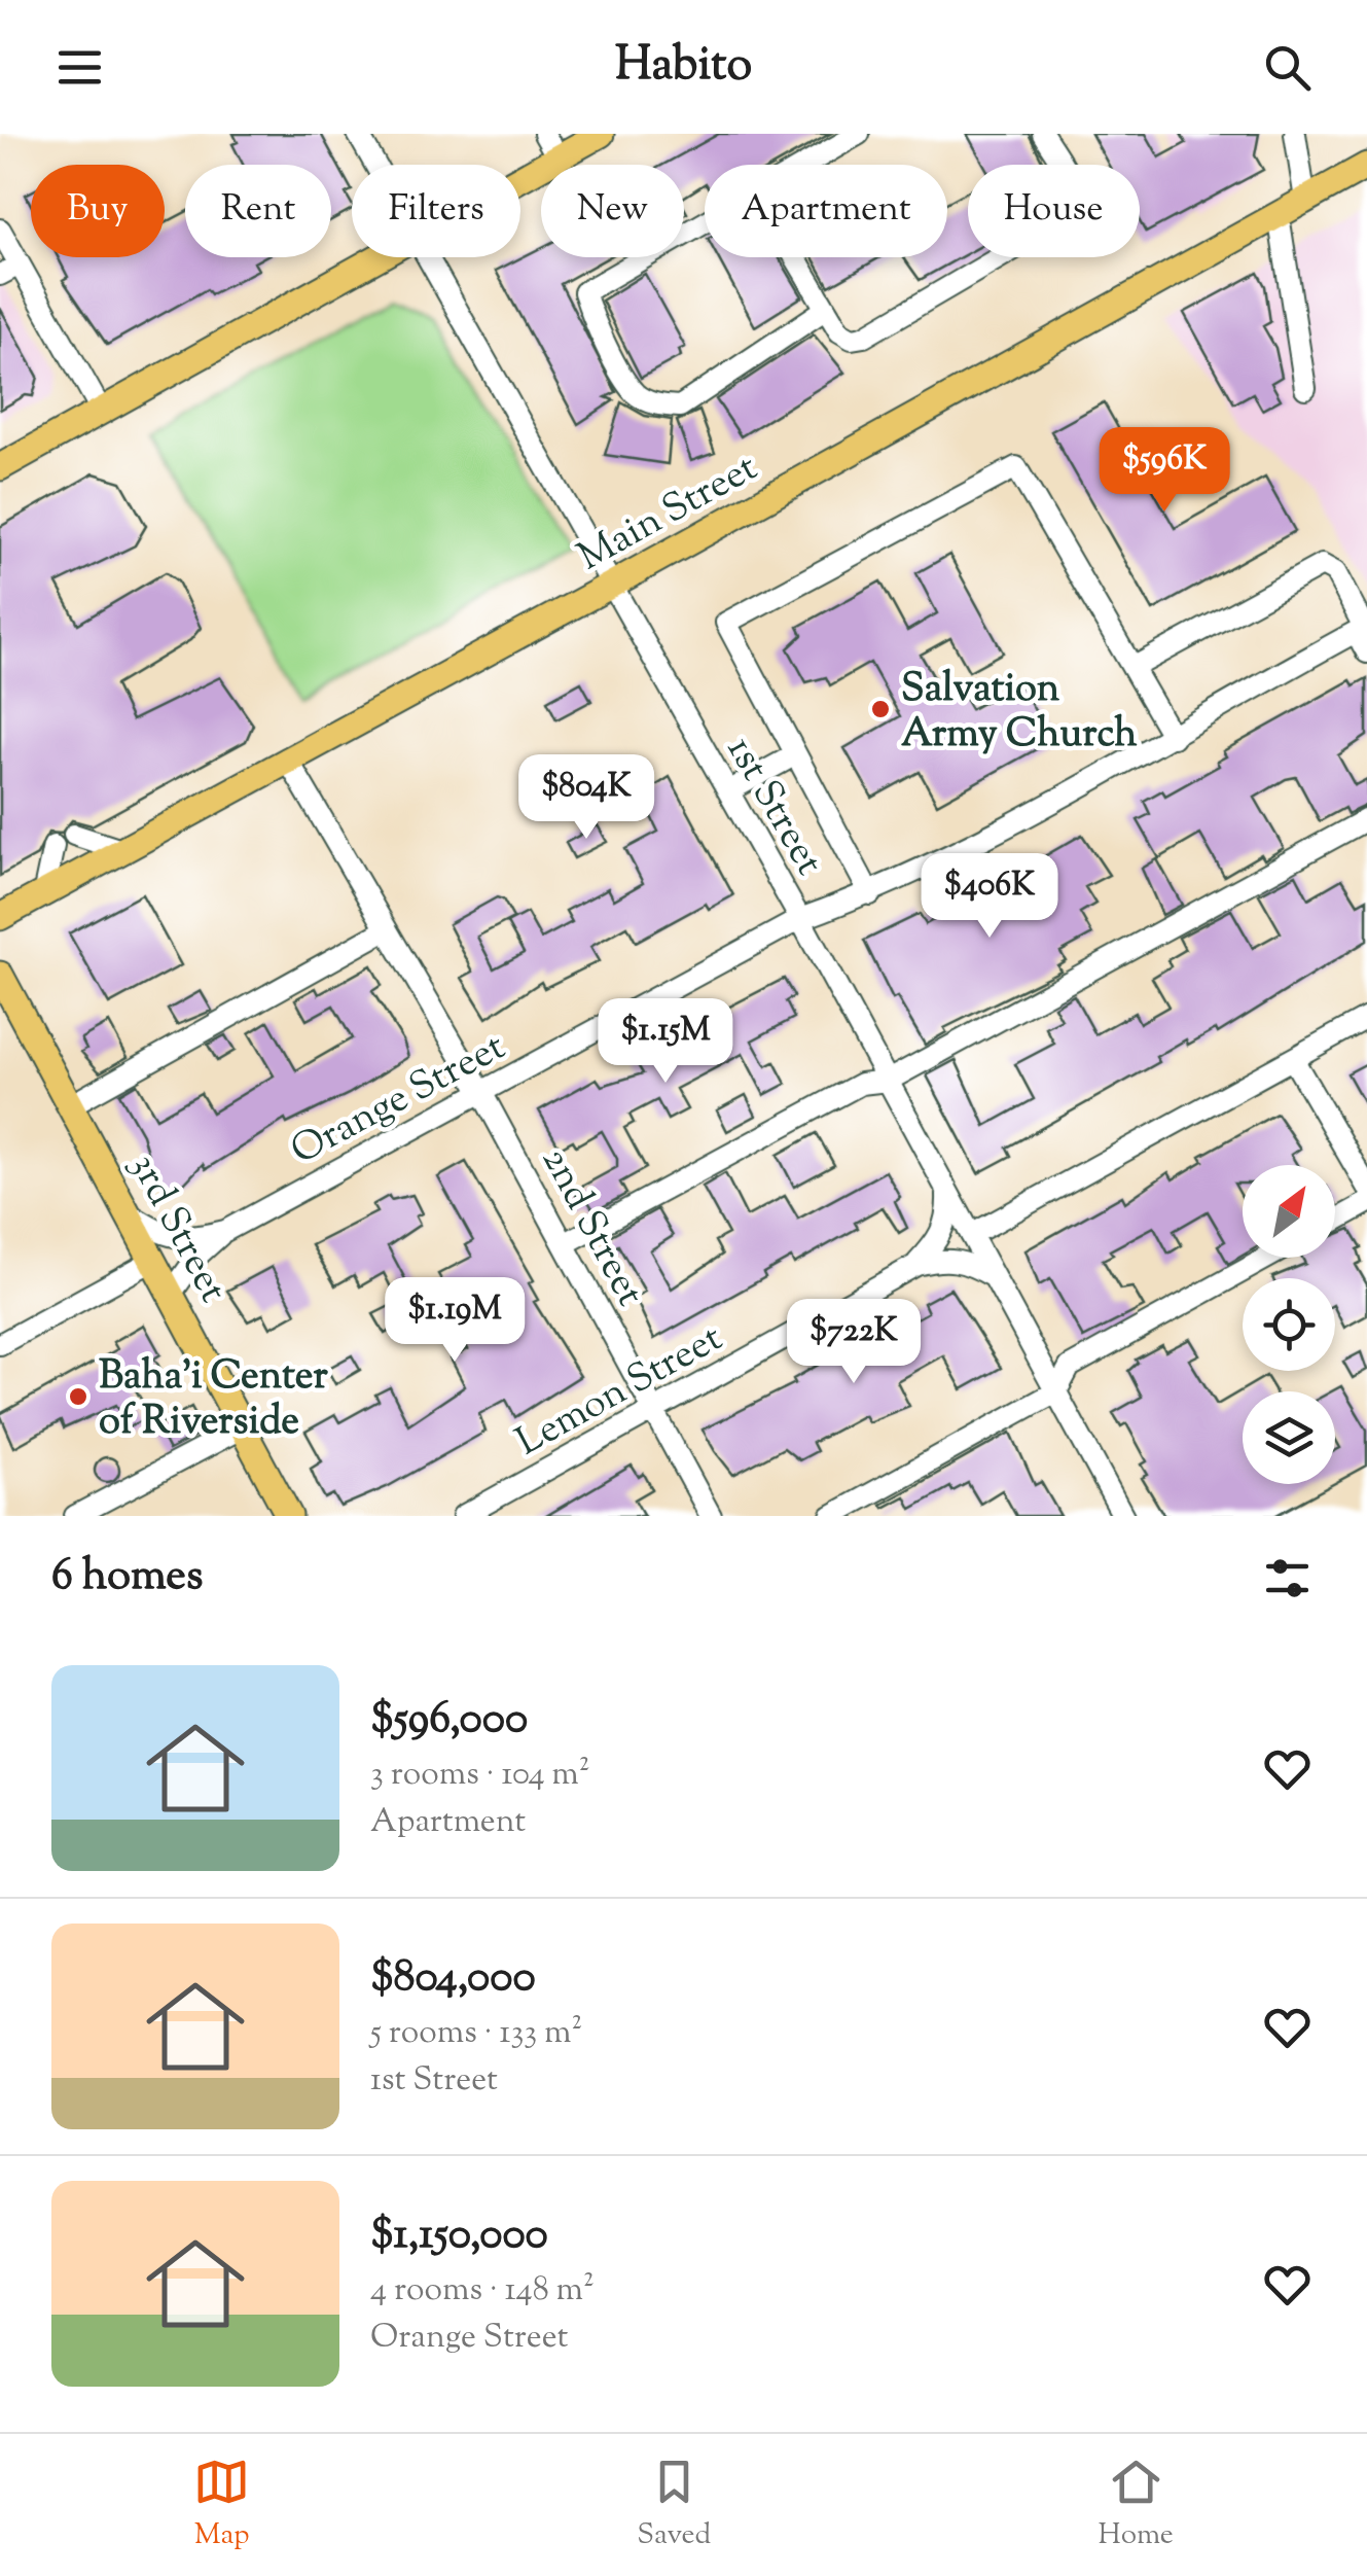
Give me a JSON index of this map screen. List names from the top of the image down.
{
  "streets": {
    "main road": ["Main Street", "3rd Street"],
    "street": [
      "1st Street",
      "Orange Street",
      "2nd Street",
      "Lemon Street"
    ]
  },
  "crossings": [
    ["Main Street", "1st Street"],
    ["Main Street", "2nd Street"],
    ["1st Street", "Orange Street"],
    ["Orange Street", "2nd Street"],
    ["Orange Street", "3rd Street"],
    ["2nd Street", "Lemon Street"]
  ],
  "places": ["Salvation Army Church", "Baha'i Center of Riverside"],
  "north": "top right",
  "page": {
    "header": "Habito",
    "chip": [
      "Buy",
      "Rent",
      "Filters",
      "New",
      "Apartment",
      "House"
    ],
    "price": [
      "$596K",
      "$804K",
      "$406K",
      "$1.15M",
      "$1.19M",
      "$722K"
    ],
    "heading": "6 homes",
    "list": [
      {
        "name": "$596,000",
        "note": "3 rooms · 104 m² · Apartment"
      },
      {
        "name": "$804,000",
        "note": "5 rooms · 133 m² · 1st Street"
      },
      {
        "name": "$1,150,000",
        "note": "4 rooms · 148 m² · Orange Street"
      }
    ],
    "tabs": ["Map", "Saved", "Home"]
  }
}
